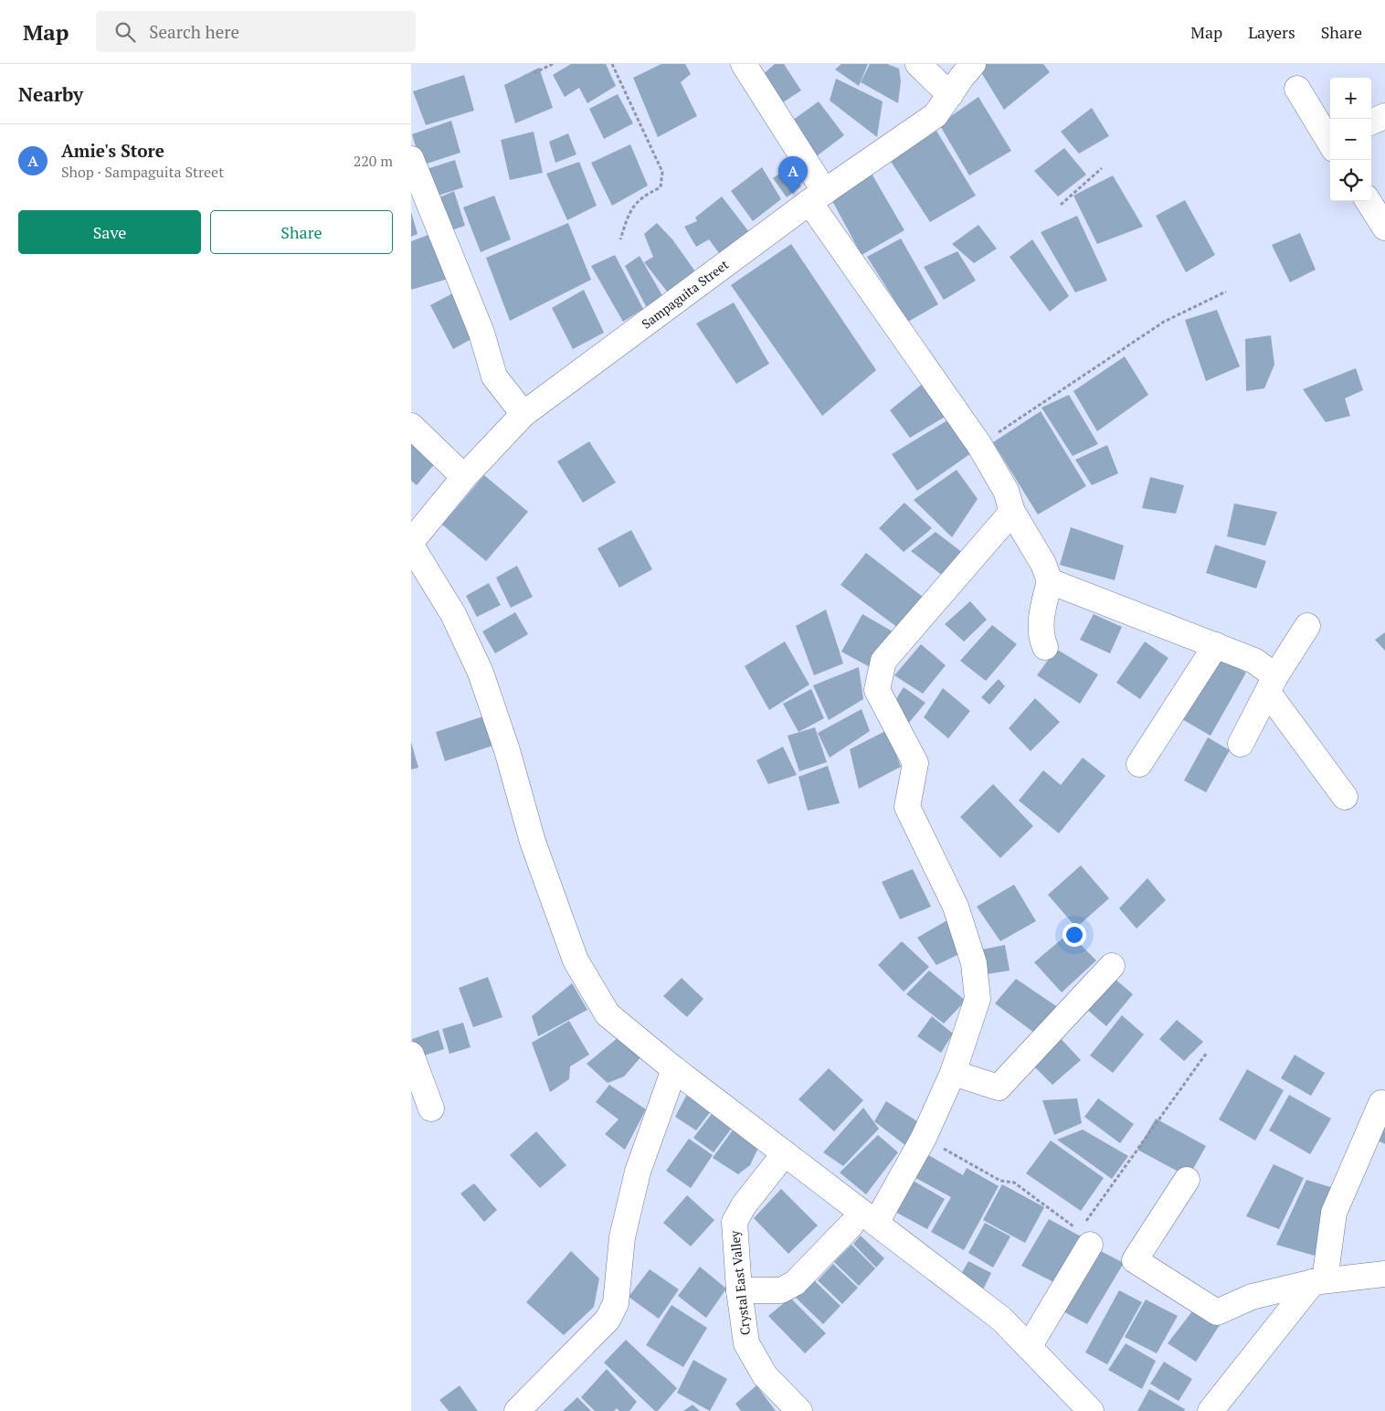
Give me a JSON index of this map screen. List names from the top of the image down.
{
  "streets": {
    "street": ["Sampaguita Street", "Crystal East Valley"]
  },
  "page": {
    "header": "Map",
    "search": "Search here",
    "nav": ["Map", "Layers", "Share"],
    "heading": "Nearby",
    "map_buttons": ["+", "−"],
    "list": [
      {
        "mark": "A",
        "name": "Amie's Store",
        "note": "Shop · Sampaguita Street",
        "value": "220 m"
      }
    ],
    "pins": "A",
    "buttons": ["Save", "Share"]
  }
}
